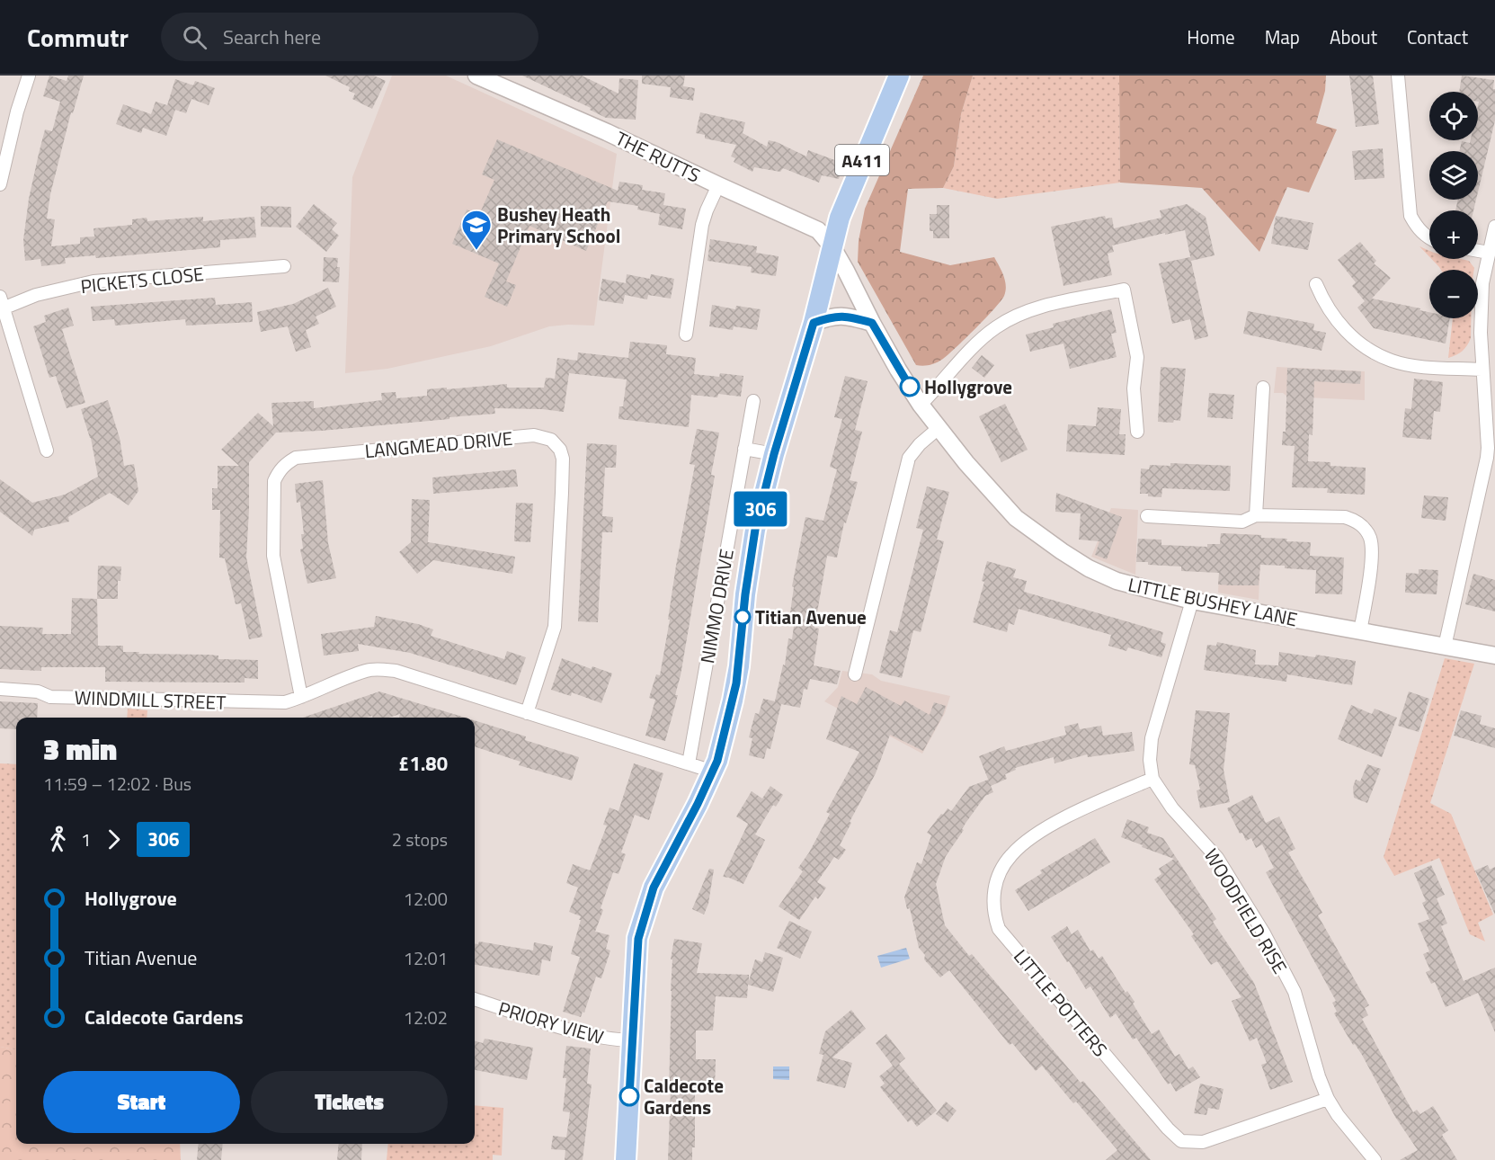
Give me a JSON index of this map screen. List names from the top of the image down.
{
  "streets": {
    "main road": ["A411"],
    "street": [
      "THE RUTTS",
      "PICKETS CLOSE",
      "LANGMEAD DRIVE",
      "LITTLE BUSHEY LANE",
      "NIMMO DRIVE",
      "WINDMILL STREET",
      "WOODFIELD RISE",
      "LITTLE POTTERS",
      "PRIORY VIEW"
    ]
  },
  "crossings": [
    ["THE RUTTS", "A411"],
    ["THE RUTTS", "LITTLE BUSHEY LANE"],
    ["A411", "LITTLE BUSHEY LANE"],
    ["A411", "PRIORY VIEW"],
    ["LANGMEAD DRIVE", "WINDMILL STREET"],
    ["LITTLE BUSHEY LANE", "WOODFIELD RISE"],
    ["WOODFIELD RISE", "LITTLE POTTERS"]
  ],
  "places": {
    "school or university": ["Bushey Heath Primary School"],
    "other": ["Hollygrove", "Titian Avenue", "Caldecote Gardens"]
  },
  "lines": ["bus line 306"],
  "page": {
    "header": "Commutr",
    "search": "Search here",
    "nav": [
      "Home",
      "Map",
      "About",
      "Contact"
    ],
    "on_map": "306",
    "map_buttons": ["+", "−"],
    "heading": ["3 min", "11:59 – 12:02 · Bus", "£1.80"],
    "legs": ["1", "306", "2 stops"],
    "list": [
      {
        "name": "Hollygrove",
        "value": "12:00"
      },
      {
        "name": "Titian Avenue",
        "value": "12:01"
      },
      {
        "name": "Caldecote Gardens",
        "value": "12:02"
      }
    ],
    "buttons": ["Start", "Tickets"]
  }
}
